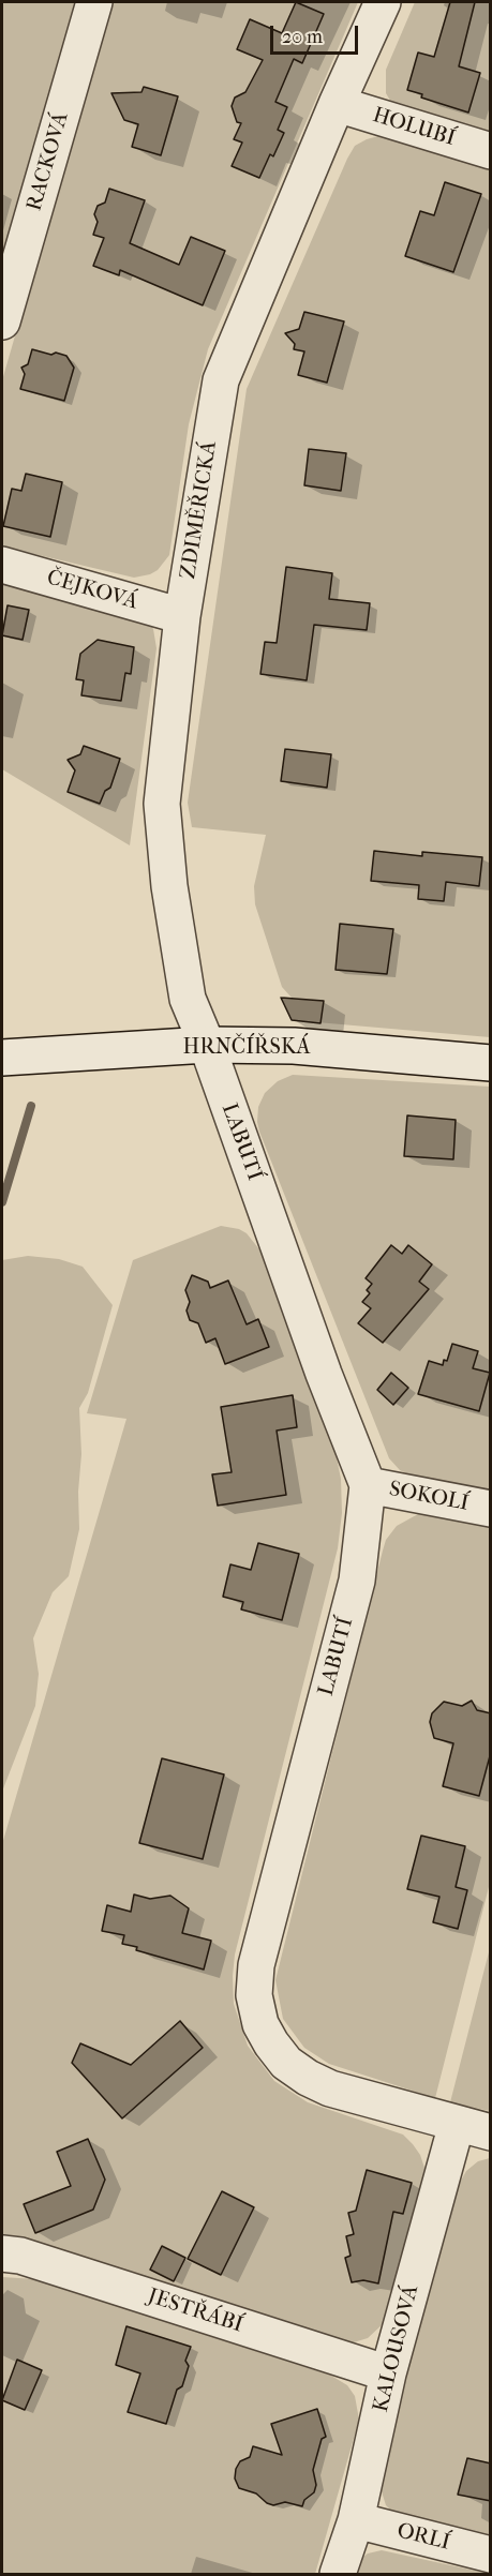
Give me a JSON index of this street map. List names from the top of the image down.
{
  "streets": {
    "street": [
      "HOLUBÍ",
      "RACKOVÁ",
      "ZDIMĚŘICKÁ",
      "ČEJKOVÁ",
      "HRNČÍŘSKÁ",
      "LABUTÍ",
      "SOKOLÍ",
      "JESTŘÁBÍ",
      "KALOUSOVÁ",
      "ORLÍ"
    ]
  },
  "crossings": [
    ["HOLUBÍ", "ZDIMĚŘICKÁ"],
    ["ZDIMĚŘICKÁ", "ČEJKOVÁ"],
    ["ZDIMĚŘICKÁ", "HRNČÍŘSKÁ"],
    ["ZDIMĚŘICKÁ", "LABUTÍ"],
    ["HRNČÍŘSKÁ", "LABUTÍ"],
    ["LABUTÍ", "SOKOLÍ"],
    ["LABUTÍ", "KALOUSOVÁ"],
    ["JESTŘÁBÍ", "KALOUSOVÁ"],
    ["KALOUSOVÁ", "ORLÍ"]
  ],
  "scale_bar": "20 m"
}
